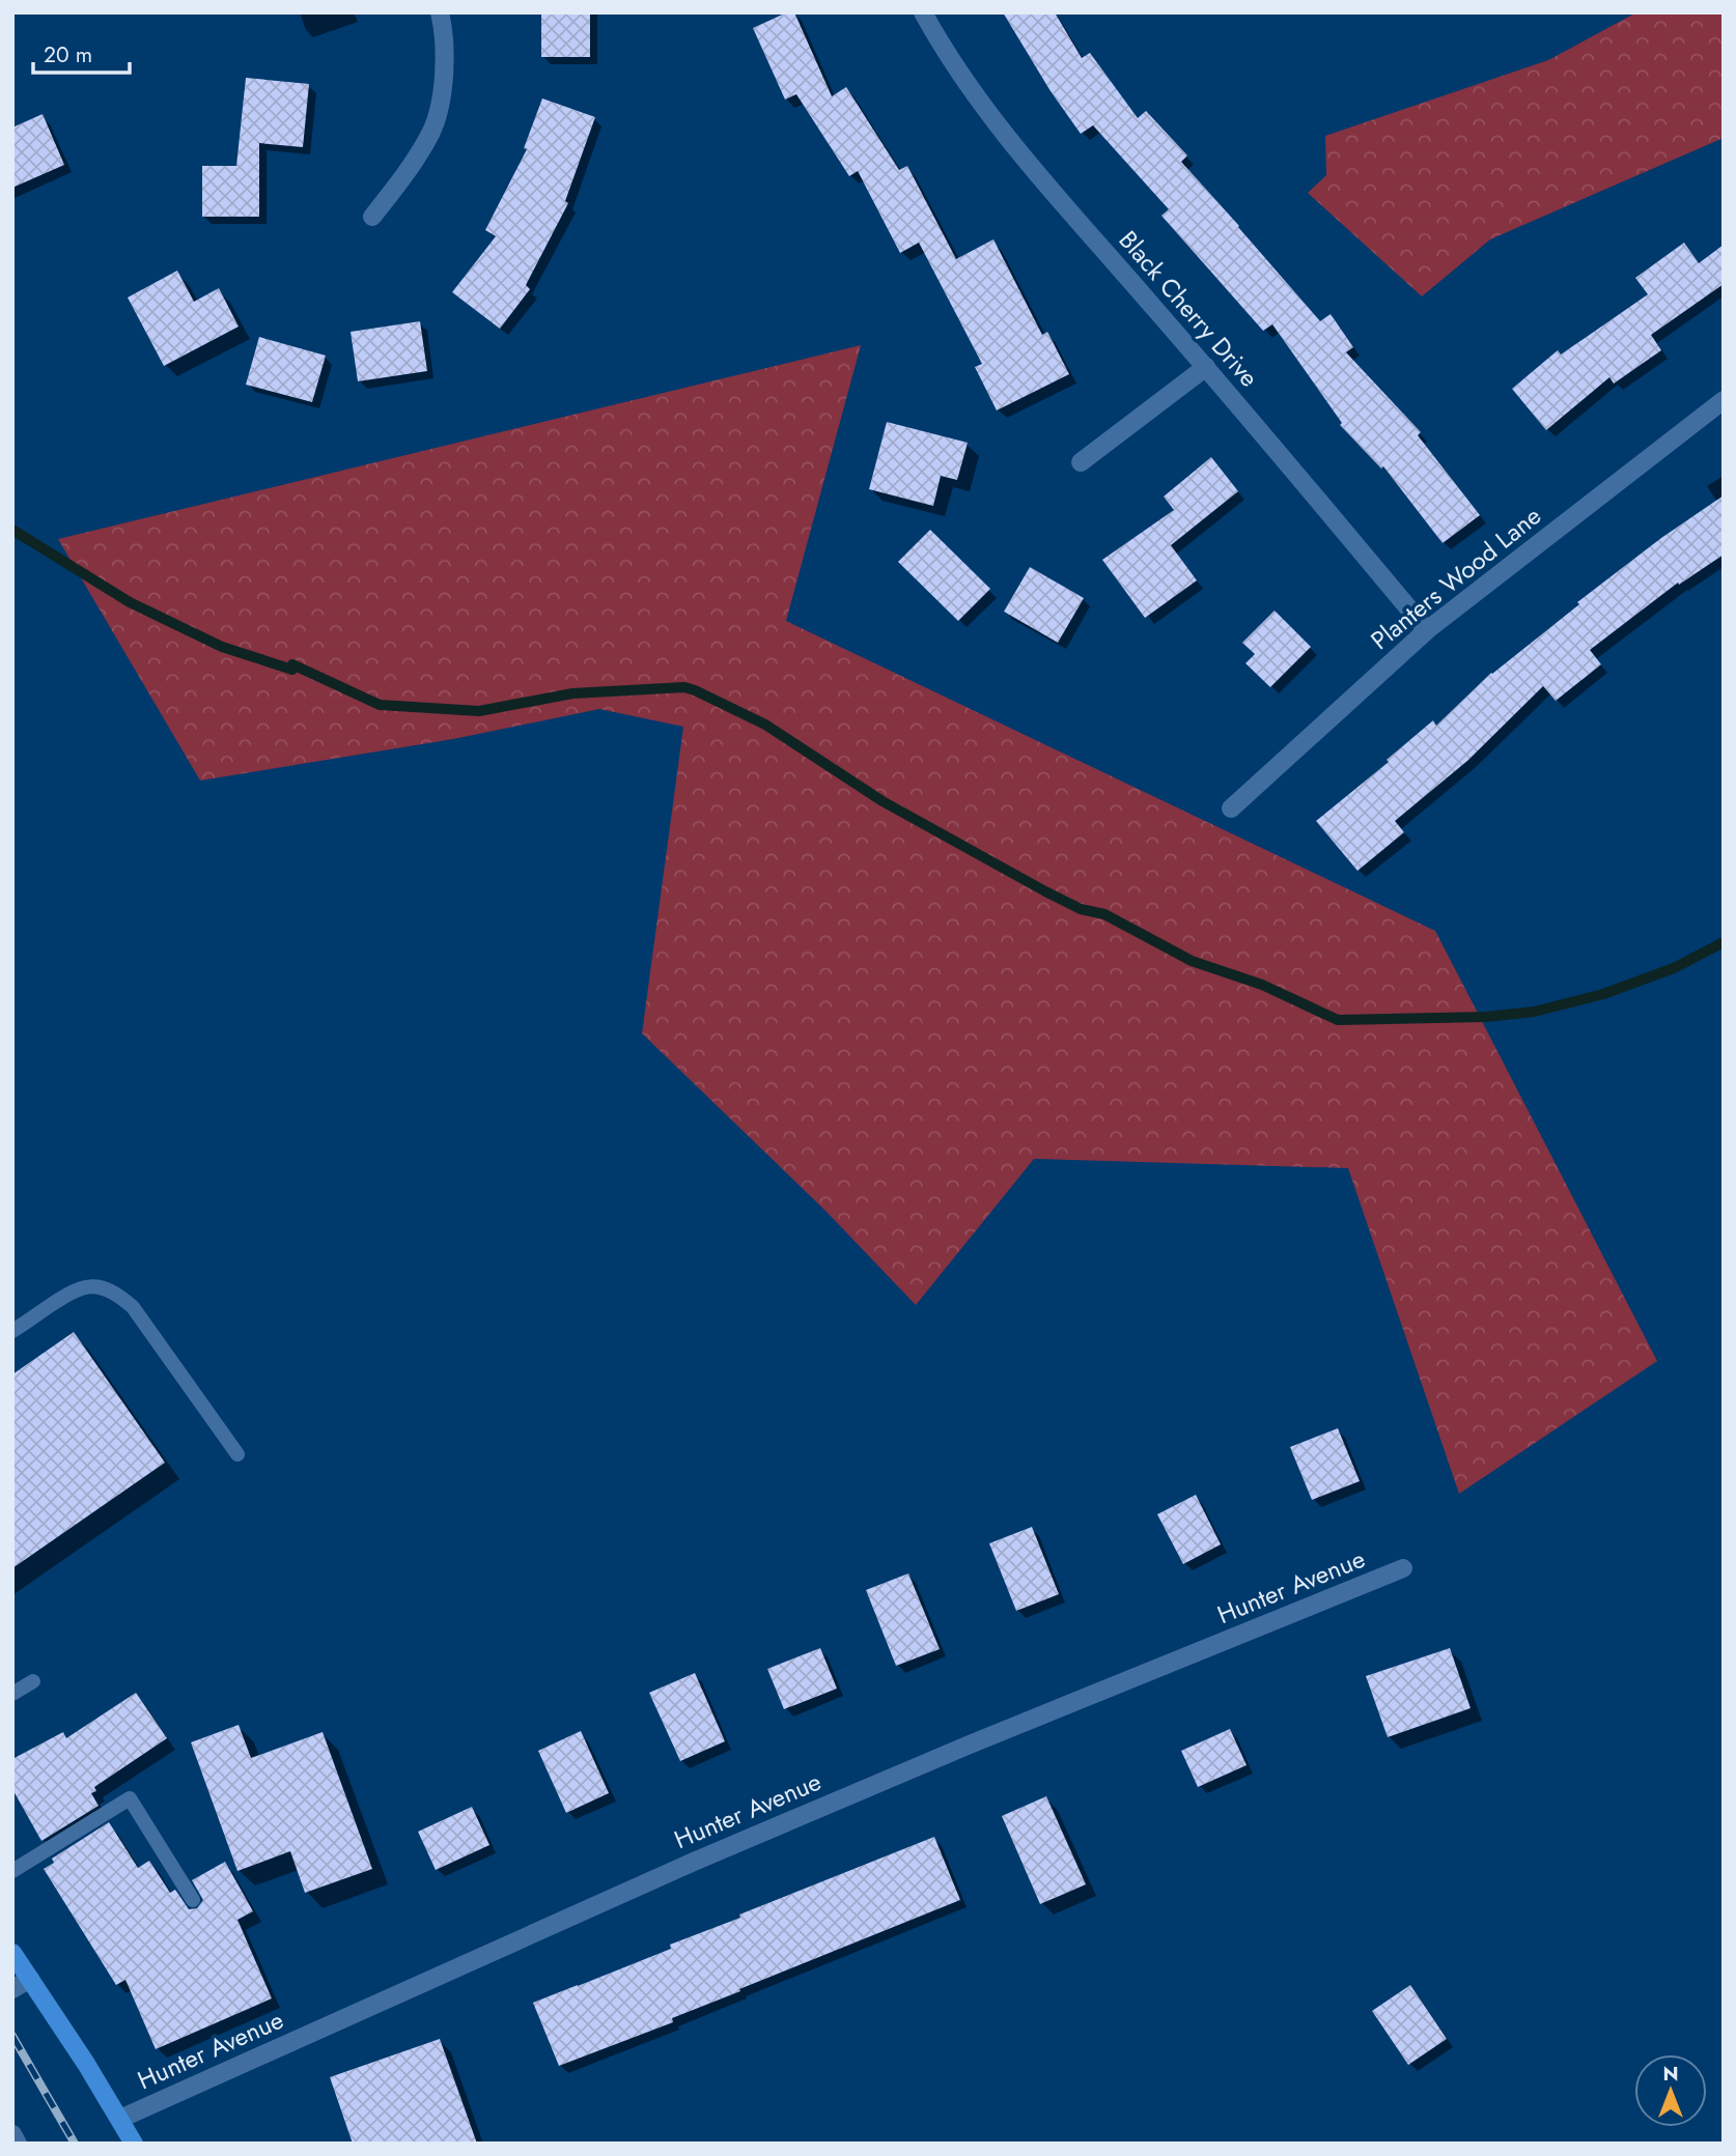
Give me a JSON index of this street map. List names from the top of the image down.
{
  "streets": {
    "street": ["Black Cherry Drive", "Planters Wood Lane", "Hunter Avenue"]
  },
  "crossings": [
    ["Black Cherry Drive", "Planters Wood Lane"]
  ],
  "scale_bar": "20 m",
  "north": "top"
}
